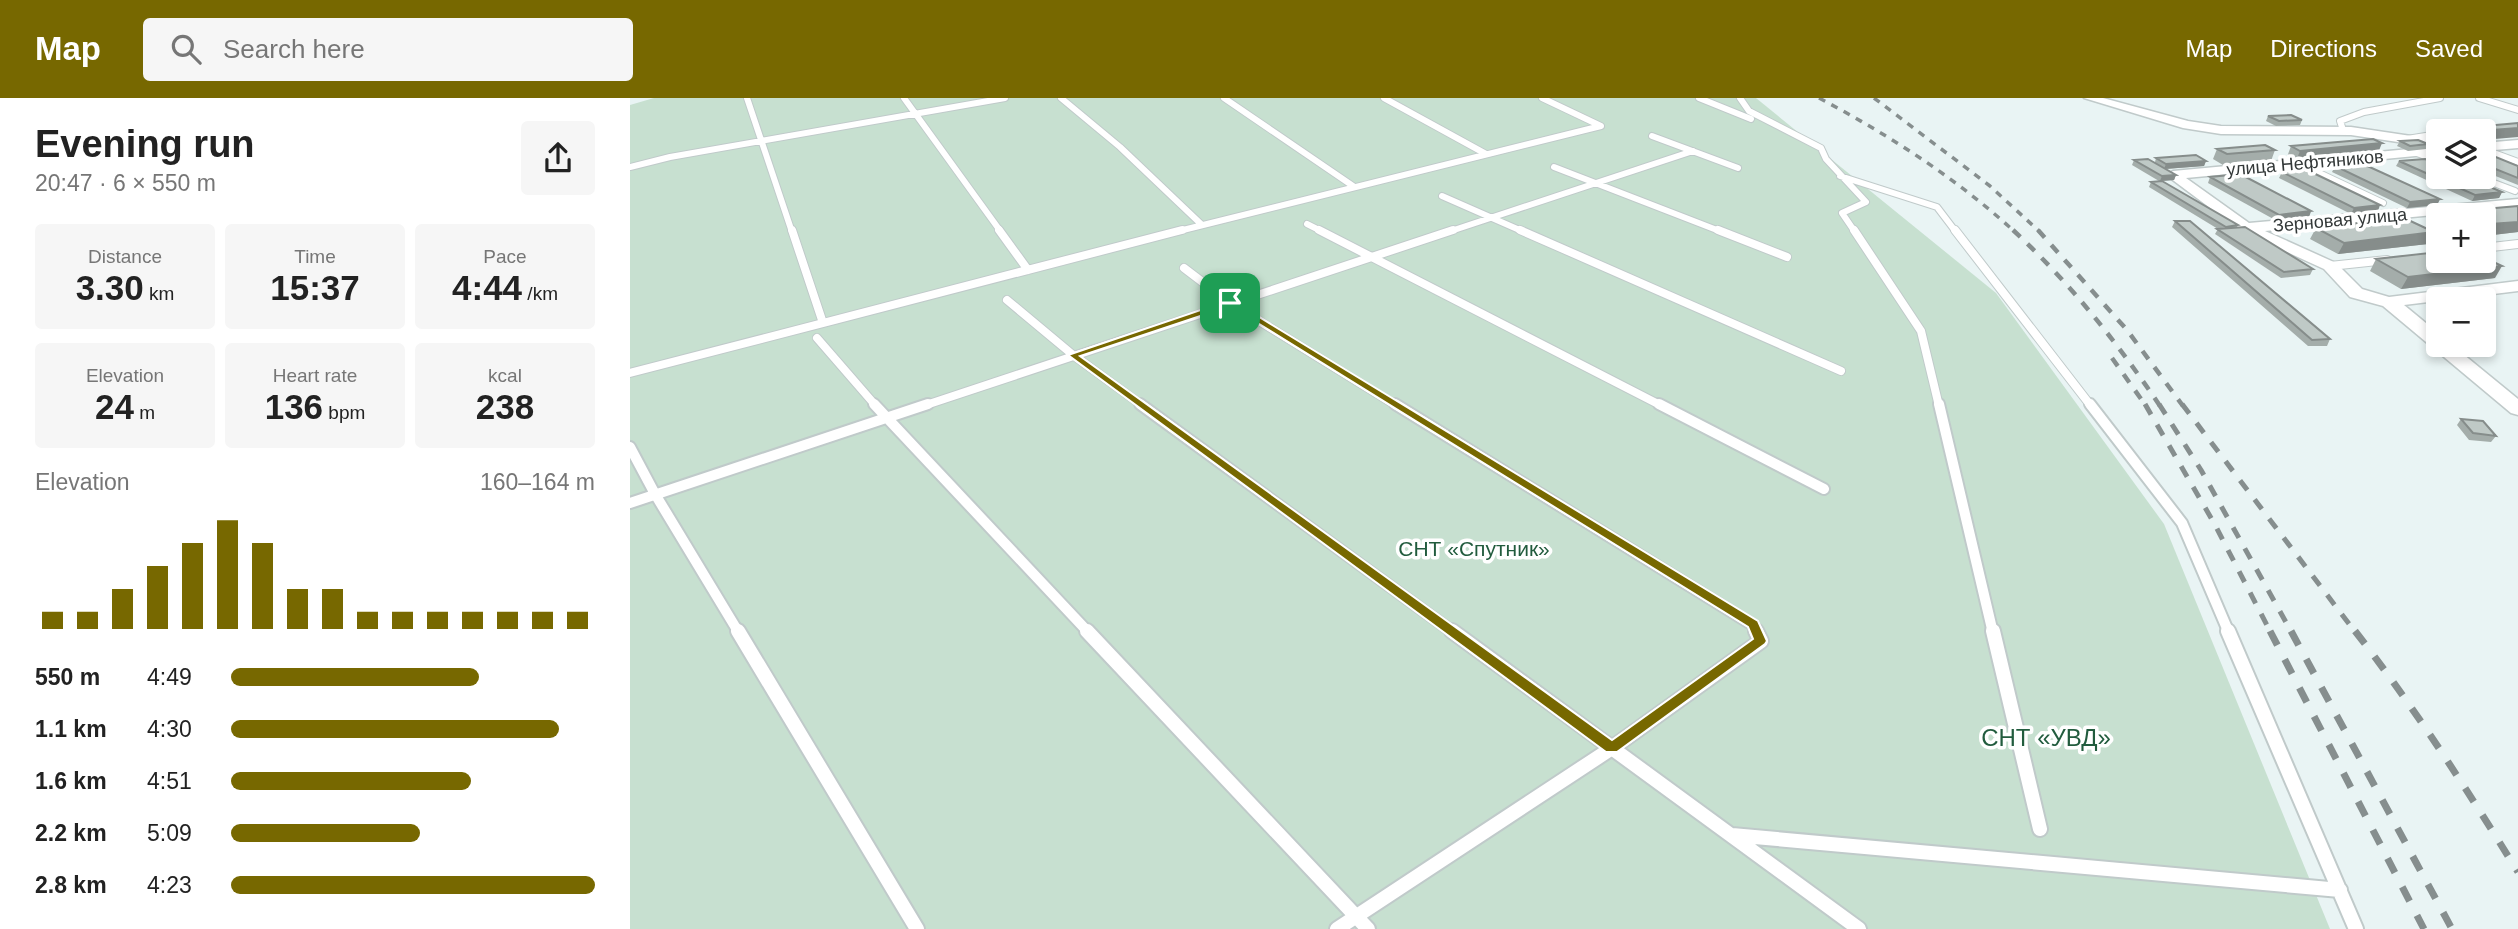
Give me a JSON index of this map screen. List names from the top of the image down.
{
  "streets": {
    "street": ["улица Нефтяников", "Зерновая улица"]
  },
  "crossings": [
    ["улица Нефтяников", "Зерновая улица"]
  ],
  "parks": ["СНТ «Спутник»", "СНТ «УВД»"],
  "page": {
    "header": "Map",
    "search": "Search here",
    "nav": ["Map", "Directions", "Saved"],
    "heading": ["Evening run", "20:47 · 6 × 550 m"],
    "map_buttons": ["+", "−"],
    "stats": [
      ["Distance", "3.30 km"],
      ["Time", "15:37"],
      ["Pace", "4:44 /km"],
      ["Elevation", "24 m"],
      ["Heart rate", "136 bpm"],
      ["kcal", "238"]
    ],
    "chart": ["Elevation", "160–164 m"],
    "list": [
      {
        "name": "550 m",
        "note": "4:49"
      },
      {
        "name": "1.1 km",
        "note": "4:30"
      },
      {
        "name": "1.6 km",
        "note": "4:51"
      },
      {
        "name": "2.2 km",
        "note": "5:09"
      },
      {
        "name": "2.8 km",
        "note": "4:23"
      }
    ]
  }
}
